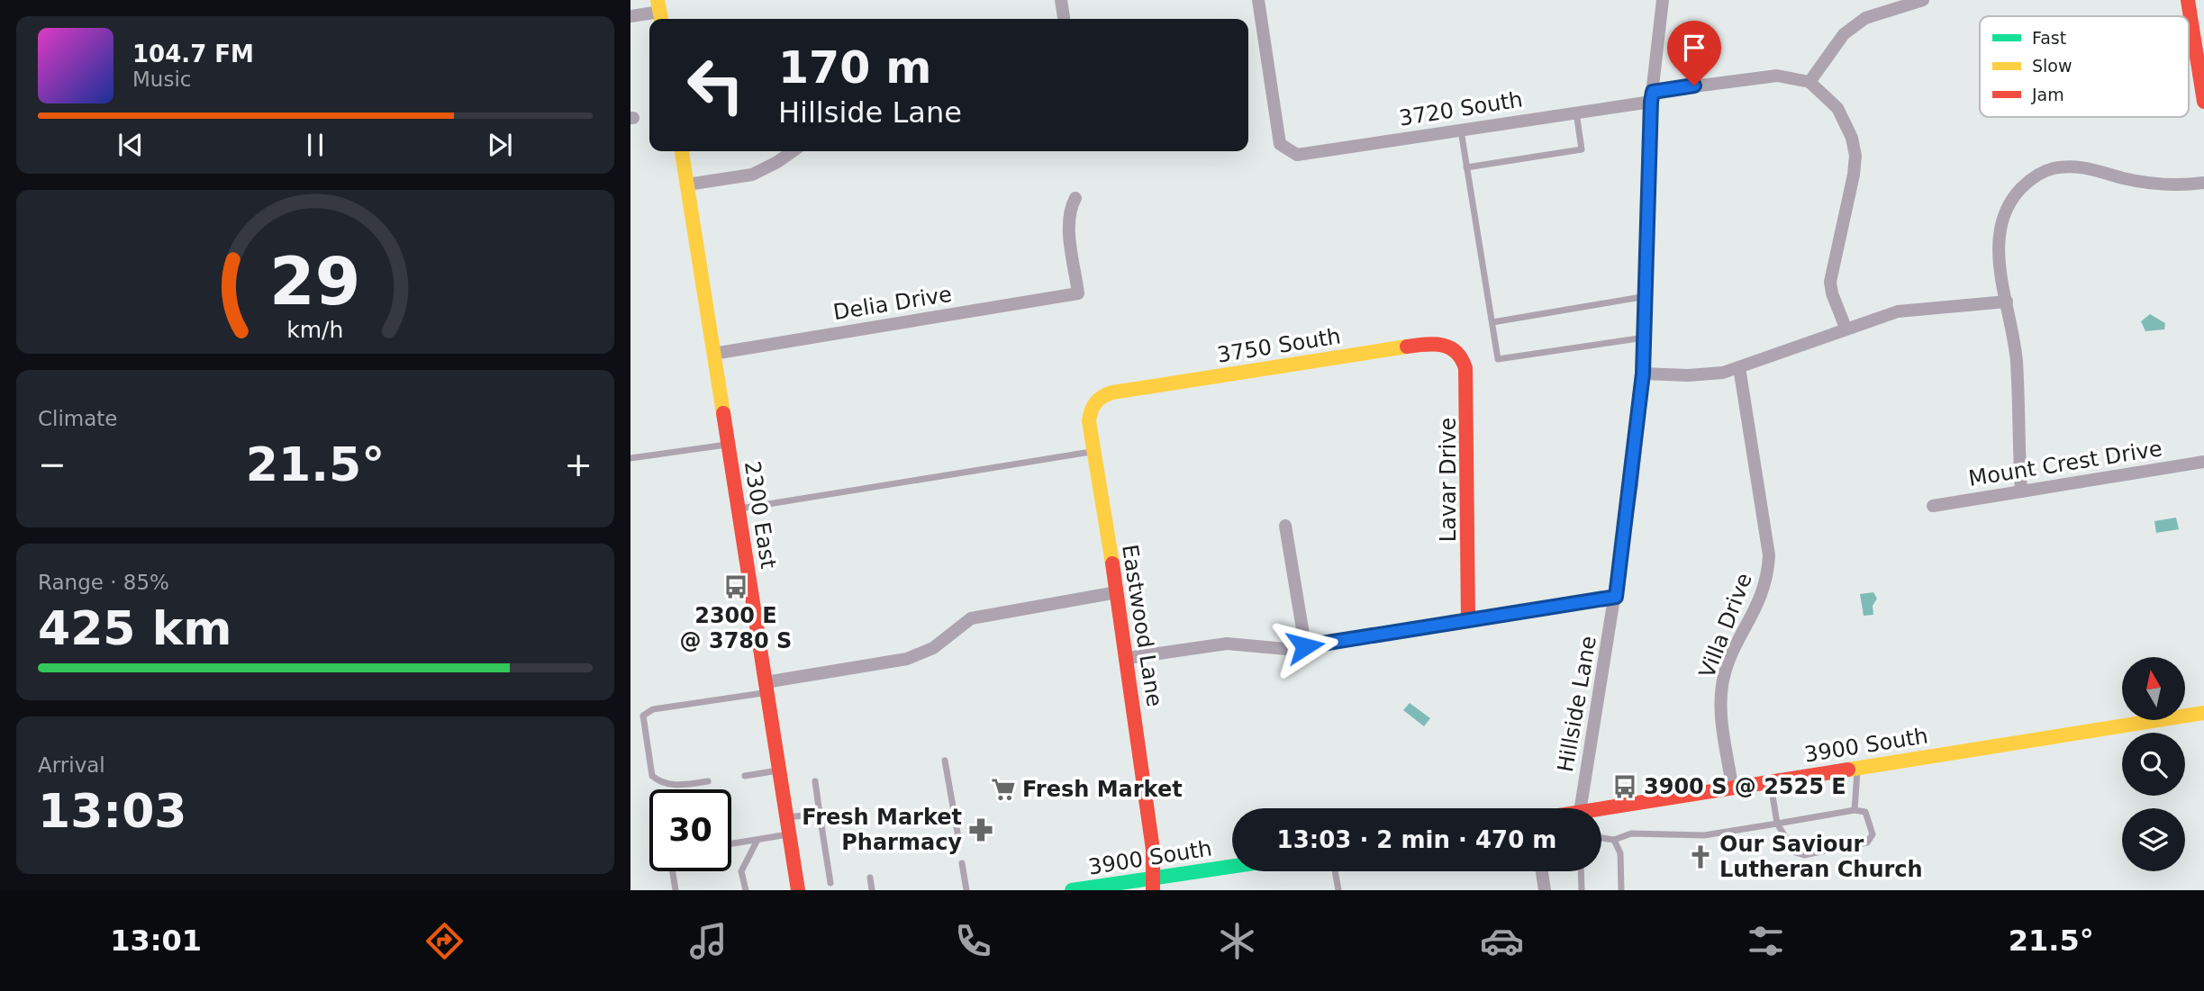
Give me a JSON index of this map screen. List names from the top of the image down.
{
  "streets": {
    "main road": [
      "3750 South",
      "Lavar Drive",
      "2300 East",
      "Eastwood Lane",
      "3900 South"
    ],
    "street": [
      "3720 South",
      "Delia Drive",
      "Mount Crest Drive",
      "Villa Drive",
      "Hillside Lane"
    ]
  },
  "crossings": [
    ["3720 South", "Hillside Lane"],
    ["Delia Drive", "2300 East"],
    ["3750 South", "Lavar Drive"],
    ["3750 South", "Eastwood Lane"],
    ["Eastwood Lane", "3900 South"],
    ["Villa Drive", "3900 South"]
  ],
  "places": {
    "bus stop": ["2300 E @ 3780 S", "3900 S @ 2525 E"],
    "supermarket": ["Fresh Market"],
    "pharmacy": ["Fresh Market Pharmacy"],
    "church": ["Our Saviour Lutheran Church"]
  },
  "legend": ["Fast", "Slow", "Jam"],
  "north": "top",
  "page": {
    "turn": ["170 m", "Hillside Lane"],
    "song": ["104.7 FM", "Music"],
    "tile": [
      "Climate",
      ["Range · 85%", "425 km"],
      ["Arrival", "13:03"]
    ],
    "heat": ["−", "21.5°", "+"],
    "limit": "30",
    "trip": "13:03 · 2 min · 470 m",
    "tabs": ["13:01", "21.5°"],
    "gauge": ["29", "km/h"]
  }
}
